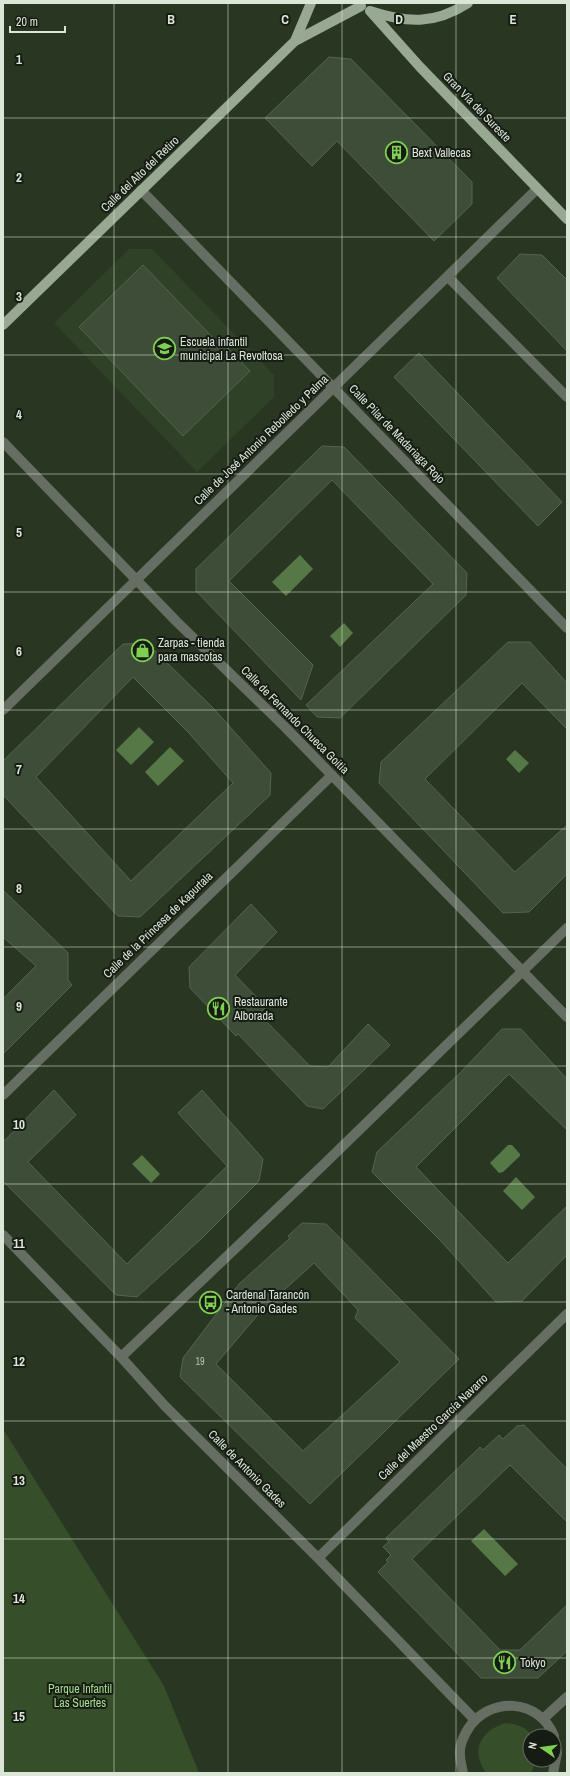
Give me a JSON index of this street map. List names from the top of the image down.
{
  "streets": {
    "main road": ["Gran Vía del Sureste", "Calle del Alto del Retiro"],
    "street": [
      "Calle Pilar de Madariaga Rojo",
      "Calle de José Antonio Rebolledo y Palma",
      "Calle de Fernando Chueca Goitia",
      "Calle de la Princesa de Kapurtala",
      "Calle del Maestro García Navarro",
      "Calle de Antonio Gades"
    ]
  },
  "crossings": [
    ["Gran Vía del Sureste", "Calle de José Antonio Rebolledo y Palma"],
    ["Calle del Alto del Retiro", "Calle Pilar de Madariaga Rojo"],
    ["Calle Pilar de Madariaga Rojo", "Calle de José Antonio Rebolledo y Palma"],
    ["Calle de José Antonio Rebolledo y Palma", "Calle de Fernando Chueca Goitia"],
    ["Calle de Fernando Chueca Goitia", "Calle de la Princesa de Kapurtala"],
    ["Calle del Maestro García Navarro", "Calle de Antonio Gades"]
  ],
  "parks": ["Parque Infantil Las Suertes"],
  "places": {
    "building": ["Bext Vallecas"],
    "school or university": ["Escuela infantil municipal La Revoltosa"],
    "shop": ["Zarpas - tienda para mascotas"],
    "restaurant": ["Restaurante Alborada", "Tokyo"],
    "bus stop": ["Cardenal Tarancón - Antonio Gades"]
  },
  "house_numbers": ["19"],
  "scale_bar": "20 m",
  "north": "left",
  "grid": {
    "columns": [
      "B",
      "C",
      "D",
      "E"
    ],
    "rows": [
      "1",
      "2",
      "3",
      "4",
      "5",
      "6",
      "7",
      "8",
      "9",
      "10",
      "11",
      "12",
      "13",
      "14",
      "15"
    ]
  }
}
